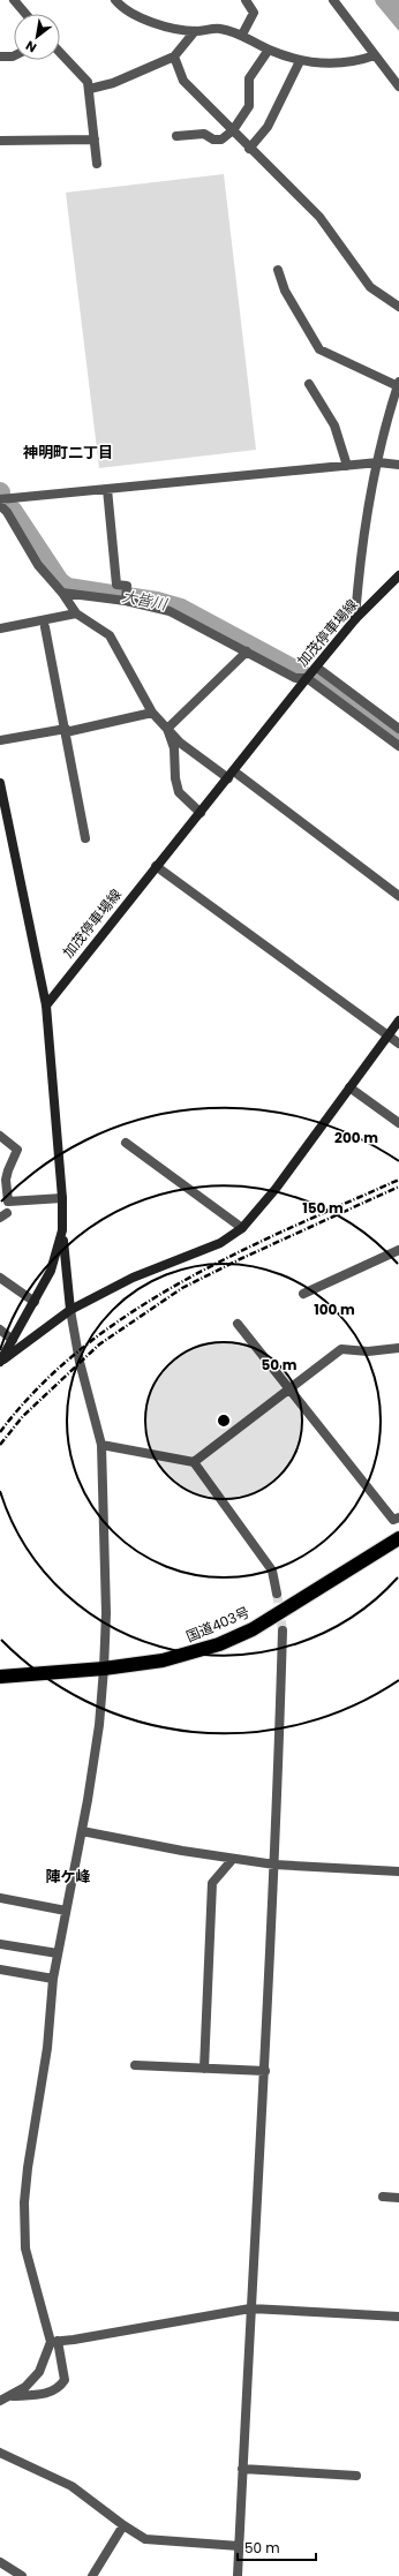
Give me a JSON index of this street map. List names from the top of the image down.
{
  "streets": {
    "highway": ["国道403号"],
    "main road": ["加茂停車場線"]
  },
  "districts": ["神明町二丁目", "陣ケ峰"],
  "water": ["大皆川"],
  "scale_bar": "50 m",
  "north": "bottom left",
  "rings": [
    "200 m",
    "150 m",
    "100 m",
    "50 m"
  ]
}
